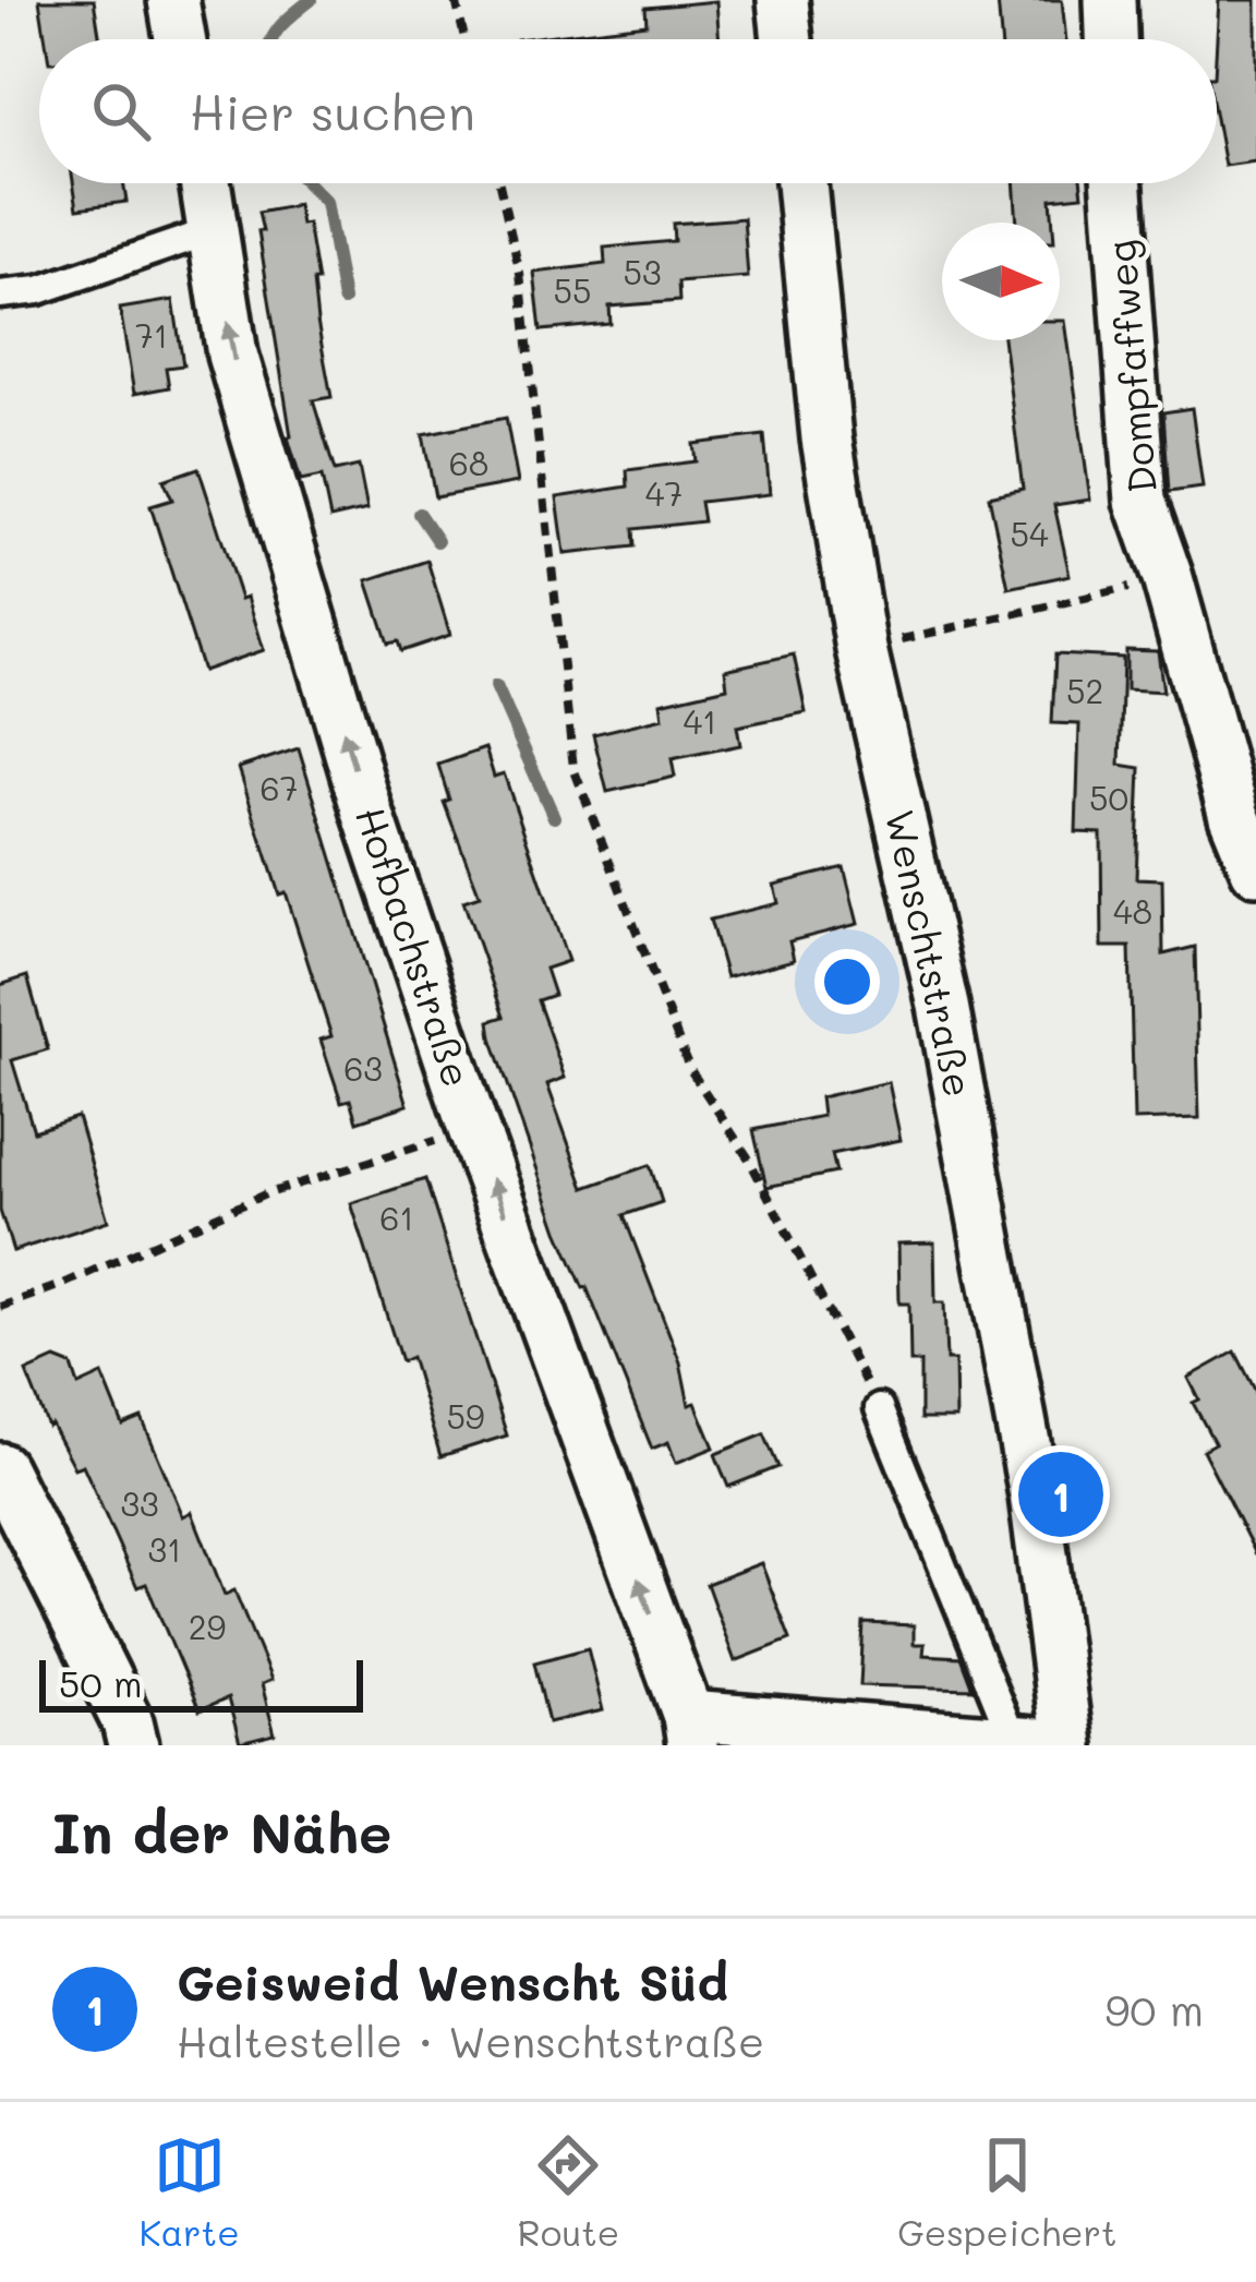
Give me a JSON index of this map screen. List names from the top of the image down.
{
  "streets": {
    "street": ["Dompfaffweg", "Hofbachstraße", "Wenschtstraße"]
  },
  "crossings": [
    ["Hofbachstraße", "Wenschtstraße"]
  ],
  "one_way": ["Hofbachstraße"],
  "house_numbers": [
    "53",
    "55",
    "71",
    "68",
    "47",
    "54",
    "52",
    "41",
    "67",
    "50",
    "48",
    "63",
    "61",
    "59",
    "33",
    "31",
    "29"
  ],
  "scale_bar": "50 m",
  "north": "right",
  "page": {
    "search": "Hier suchen",
    "pins": "1",
    "scale": "50 m",
    "heading": "In der Nähe",
    "list": [
      {
        "mark": "1",
        "name": "Geisweid Wenscht Süd",
        "note": "Haltestelle · Wenschtstraße",
        "value": "90 m"
      }
    ],
    "nav": ["Karte", "Route", "Gespeichert"]
  }
}
